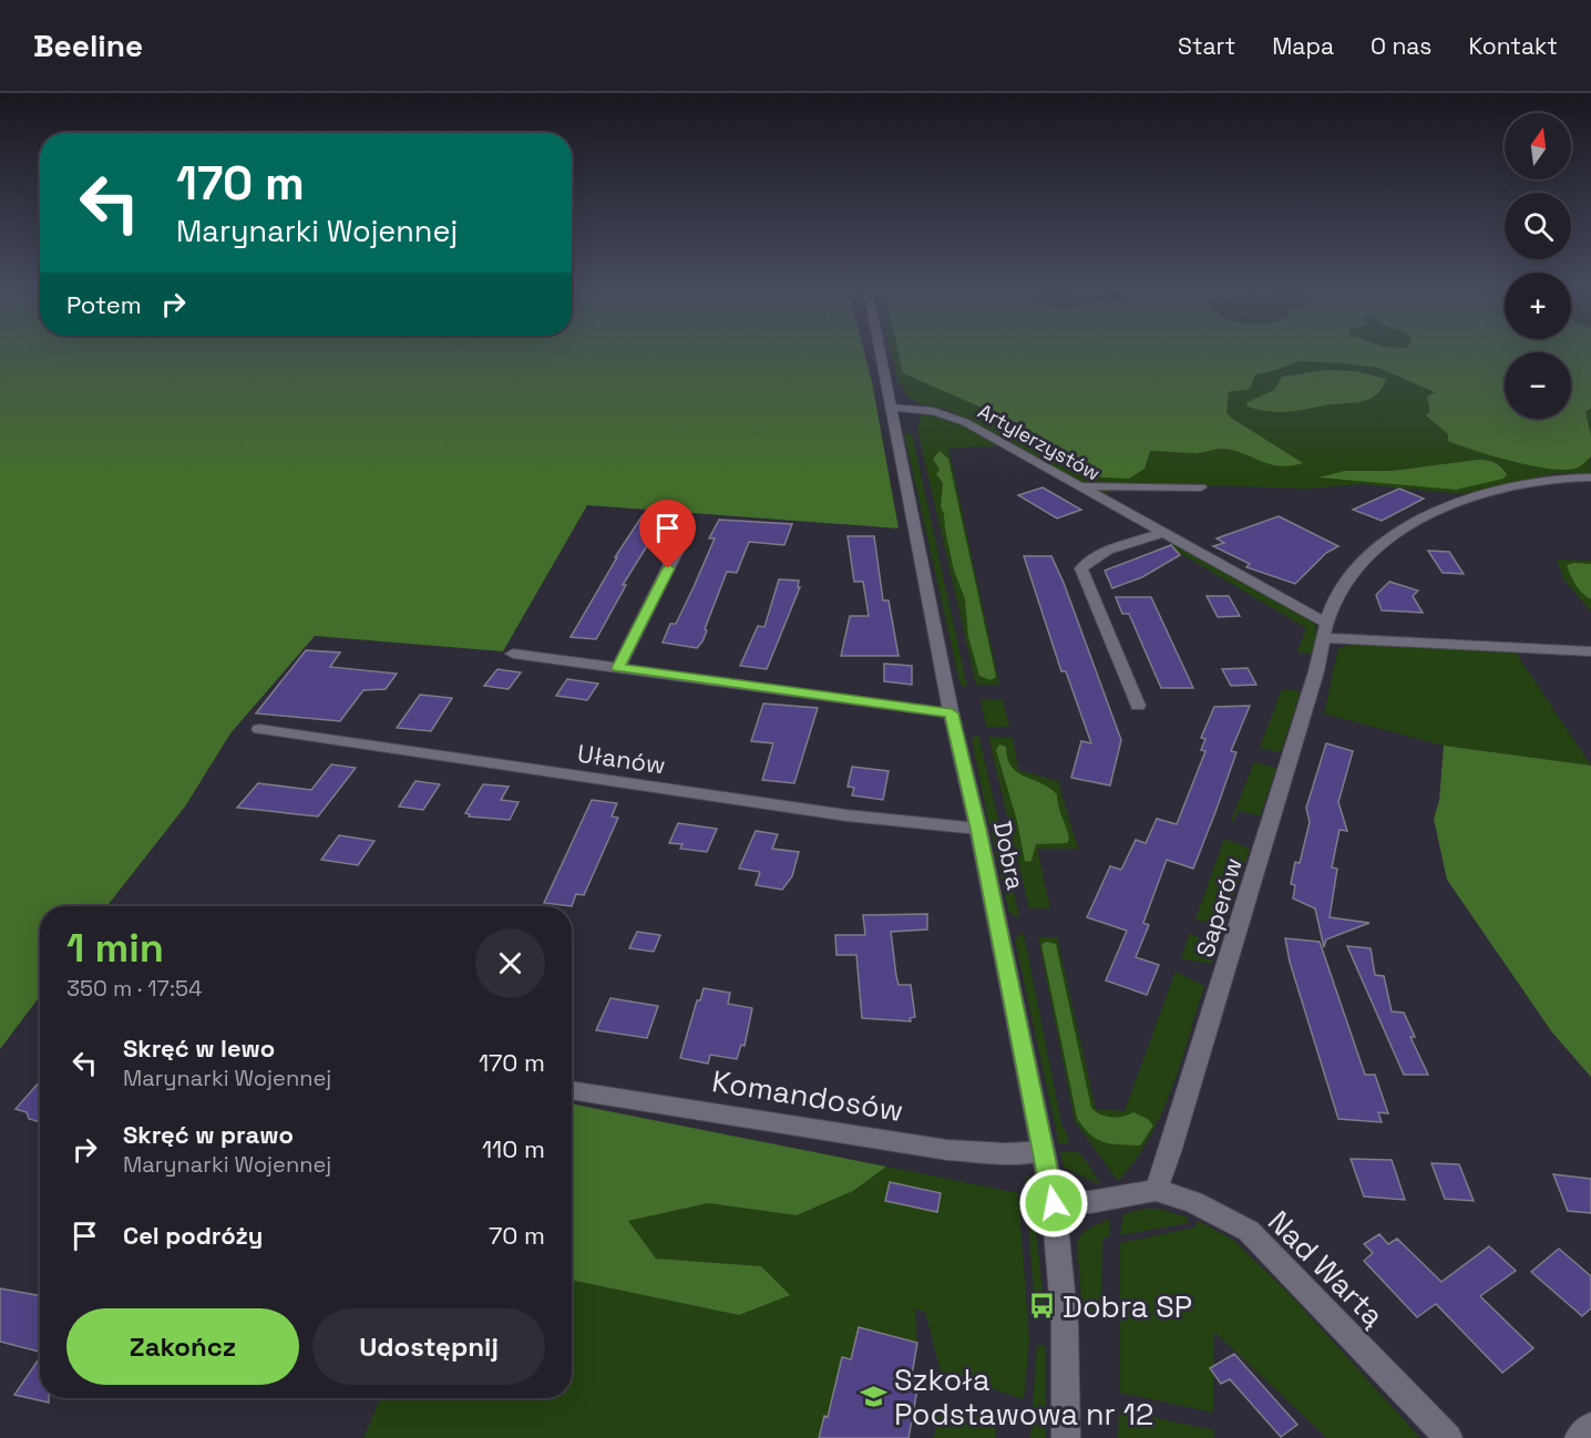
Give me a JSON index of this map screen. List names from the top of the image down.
{
  "streets": {
    "street": [
      "Artylerzystów",
      "Ułanów",
      "Dobra",
      "Saperów",
      "Komandosów",
      "Nad Wartą"
    ]
  },
  "crossings": [
    ["Artylerzystów", "Dobra"],
    ["Artylerzystów", "Saperów"],
    ["Ułanów", "Dobra"],
    ["Dobra", "Komandosów"],
    ["Dobra", "Nad Wartą"],
    ["Saperów", "Nad Wartą"]
  ],
  "places": {
    "bus stop": ["Dobra SP"],
    "school or university": ["Szkoła Podstawowa nr 12"]
  },
  "north": "top",
  "page": {
    "header": "Beeline",
    "nav": [
      "Start",
      "Mapa",
      "O nas",
      "Kontakt"
    ],
    "map_buttons": ["+", "−"],
    "turn": ["170 m", "Marynarki Wojennej"],
    "then": "Potem",
    "heading": ["1 min", "350 m · 17:54"],
    "list": [
      {
        "name": "Skręć w lewo",
        "note": "Marynarki Wojennej",
        "value": "170 m"
      },
      {
        "name": "Skręć w prawo",
        "note": "Marynarki Wojennej",
        "value": "110 m"
      },
      {
        "name": "Cel podróży",
        "value": "70 m"
      }
    ],
    "buttons": ["Zakończ", "Udostępnij"]
  }
}
